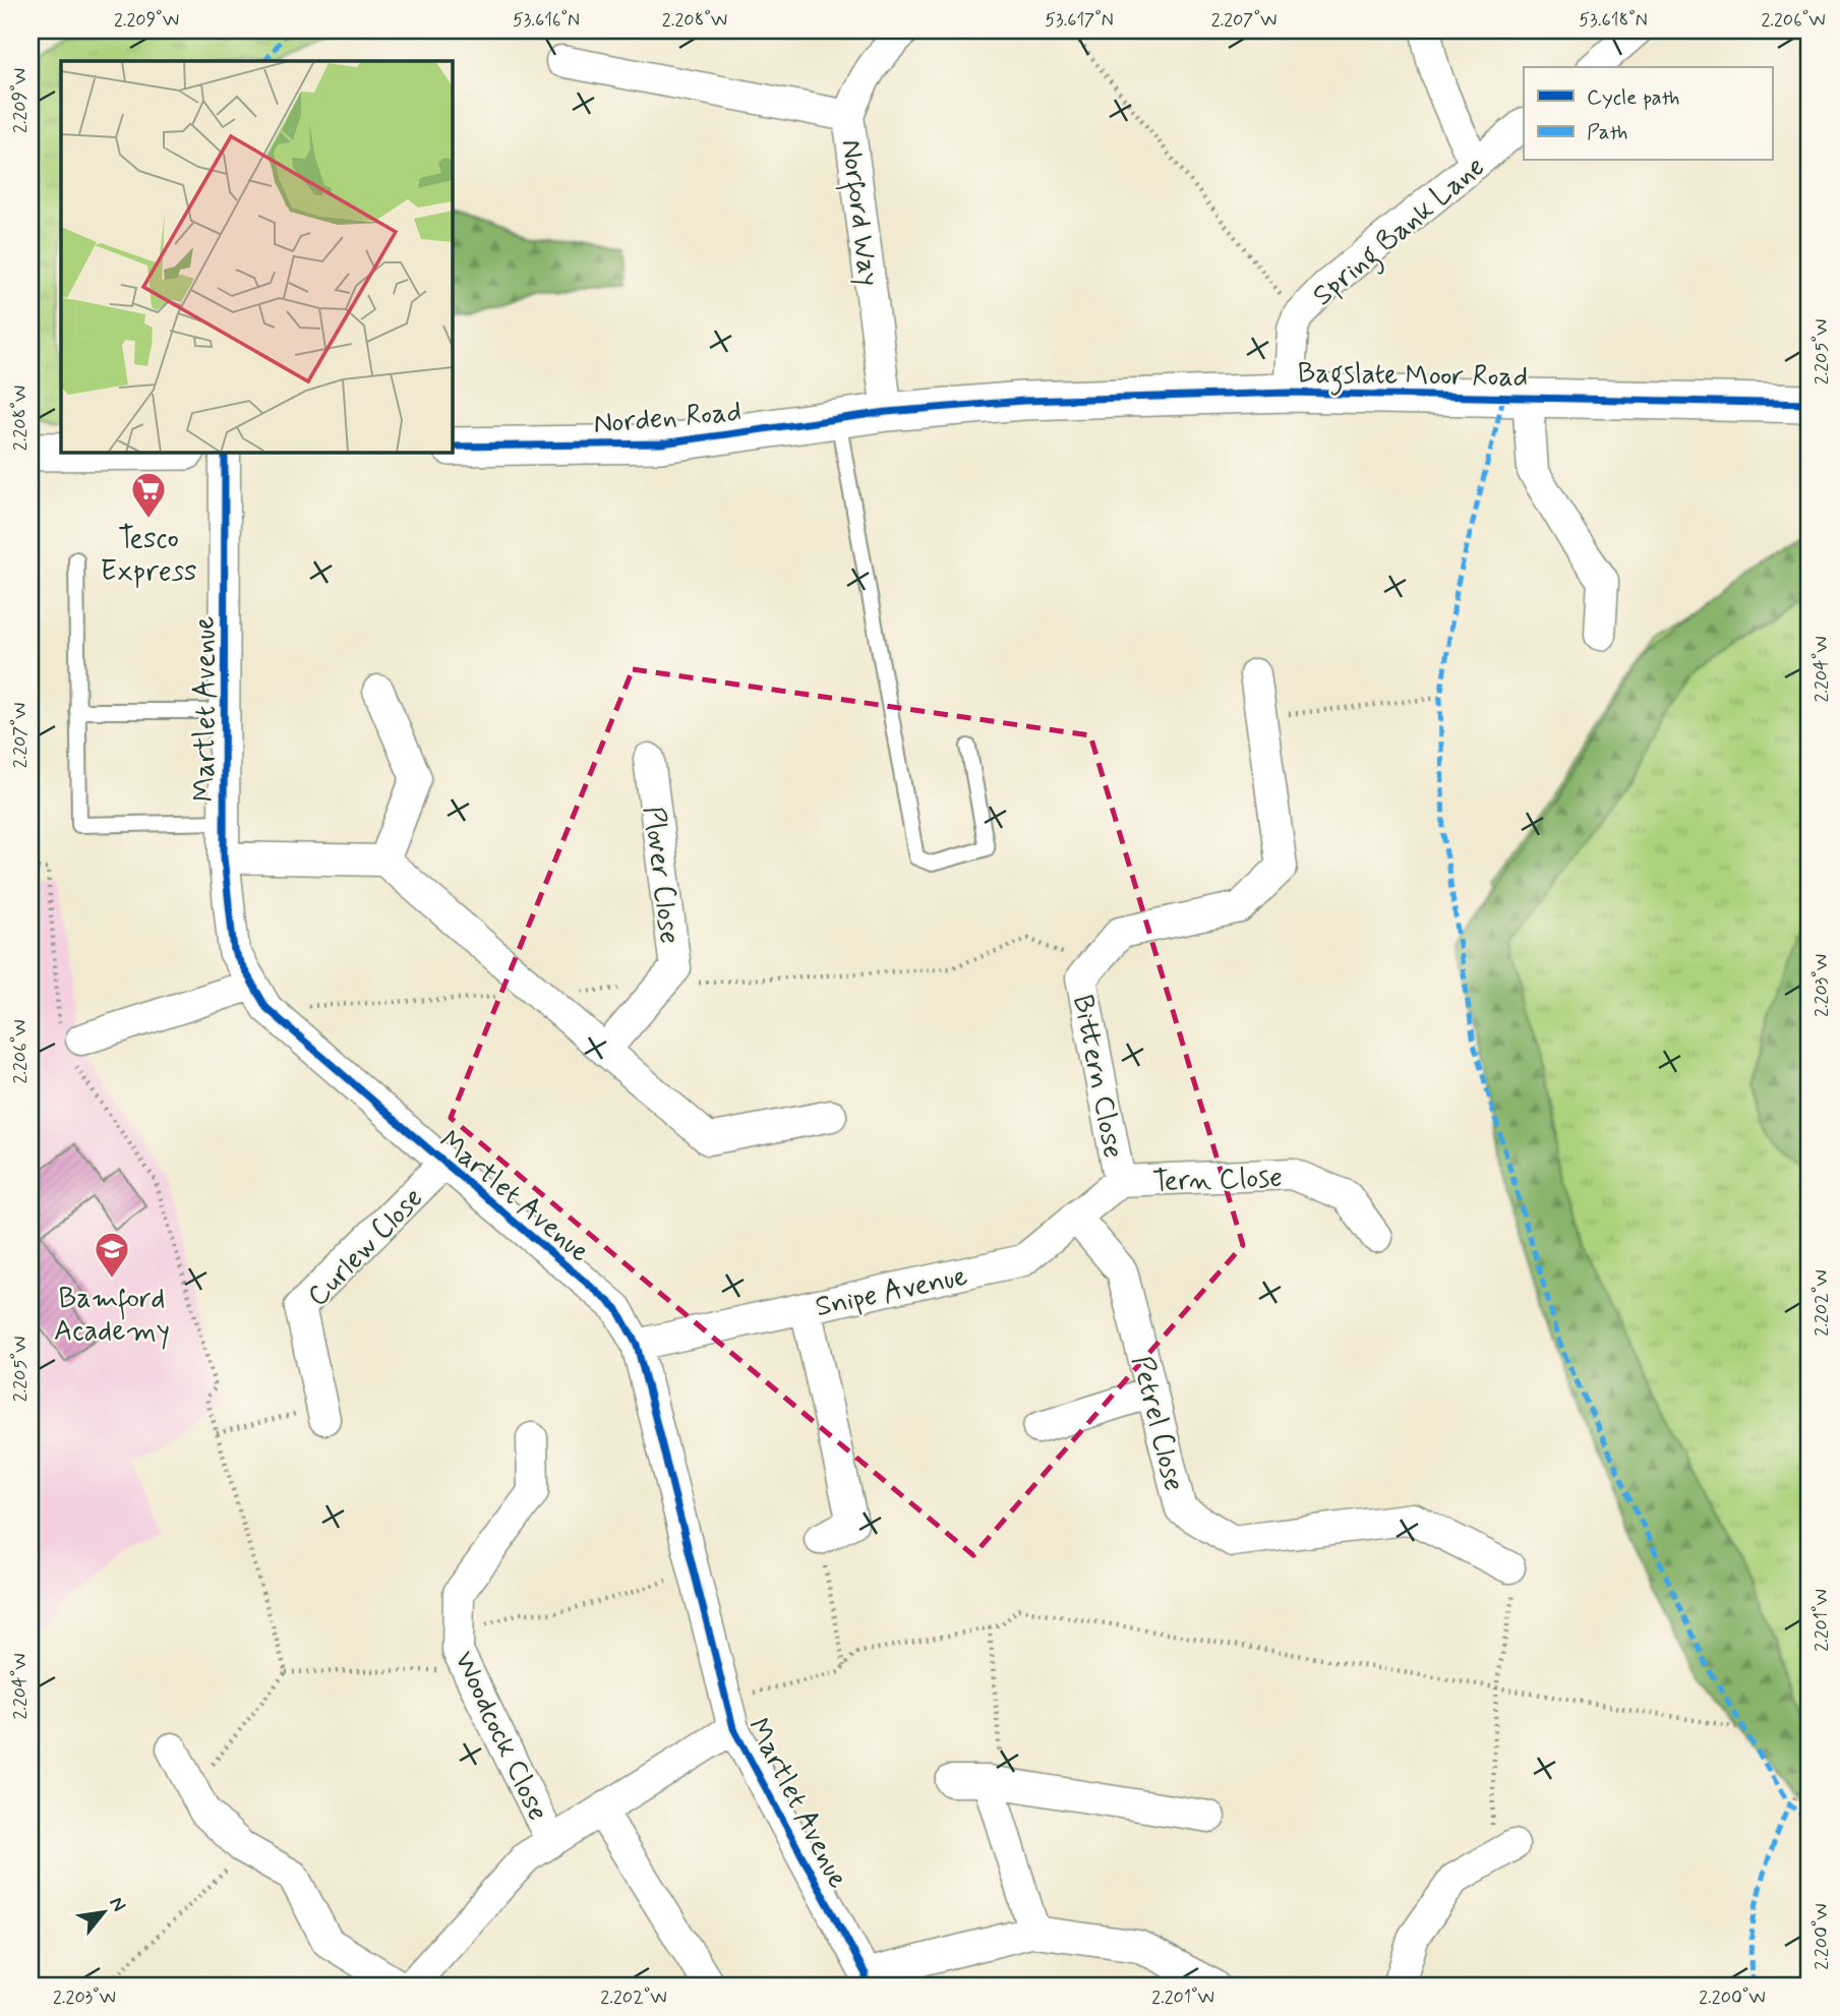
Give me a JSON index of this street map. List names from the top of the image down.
{
  "streets": {
    "street": [
      "Norford Way",
      "Spring Bank Lane",
      "Bagslate Moor Road",
      "Norden Road",
      "Martlet Avenue",
      "Plover Close",
      "Bittern Close",
      "Tern Close",
      "Curlew Close",
      "Snipe Avenue",
      "Petrel Close",
      "Woodcock Close"
    ]
  },
  "crossings": [
    ["Norford Way", "Bagslate Moor Road"],
    ["Norford Way", "Norden Road"],
    ["Spring Bank Lane", "Bagslate Moor Road"],
    ["Bagslate Moor Road", "Norden Road"],
    ["Martlet Avenue", "Curlew Close"],
    ["Martlet Avenue", "Snipe Avenue"],
    ["Martlet Avenue", "Woodcock Close"],
    ["Bittern Close", "Tern Close"],
    ["Bittern Close", "Snipe Avenue"],
    ["Tern Close", "Snipe Avenue"],
    ["Snipe Avenue", "Petrel Close"]
  ],
  "places": {
    "supermarket": ["Tesco Express"],
    "school or university": ["Bamford Academy"]
  },
  "legend": ["Cycle path", "Path"],
  "north": "top right",
  "coordinates": [
    "2.209°W",
    "53.616°N",
    "2.208°W",
    "53.617°N",
    "2.207°W",
    "53.618°N",
    "2.206°W",
    "2.205°W",
    "2.204°W",
    "2.203°W",
    "2.202°W",
    "2.201°W",
    "2.200°W"
  ]
}
